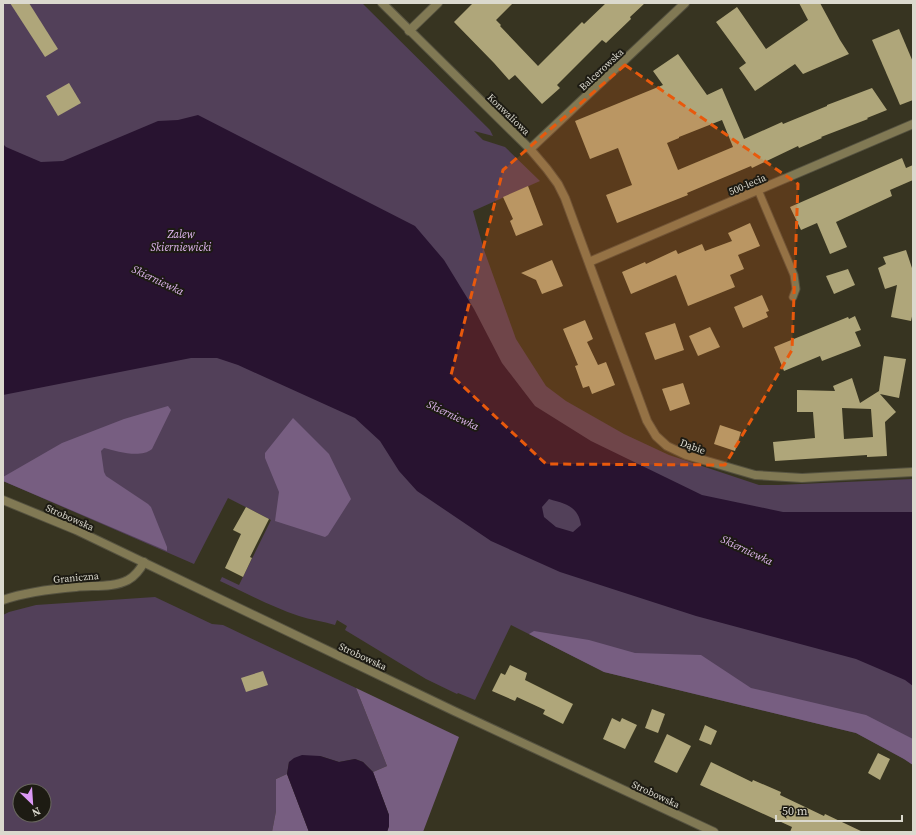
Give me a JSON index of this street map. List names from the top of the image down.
{
  "streets": {
    "street": [
      "Balcerowska",
      "Konwaliowa",
      "500-lecia",
      "Dąbie",
      "Strobowska",
      "Graniczna"
    ]
  },
  "crossings": [
    ["Balcerowska", "Konwaliowa"],
    ["Konwaliowa", "500-lecia"],
    ["Konwaliowa", "Dąbie"],
    ["500-lecia", "Dąbie"],
    ["Strobowska", "Graniczna"]
  ],
  "water": ["Zalew Skierniewicki", "Skierniewka"],
  "scale_bar": "50 m",
  "north": "bottom right"
}
